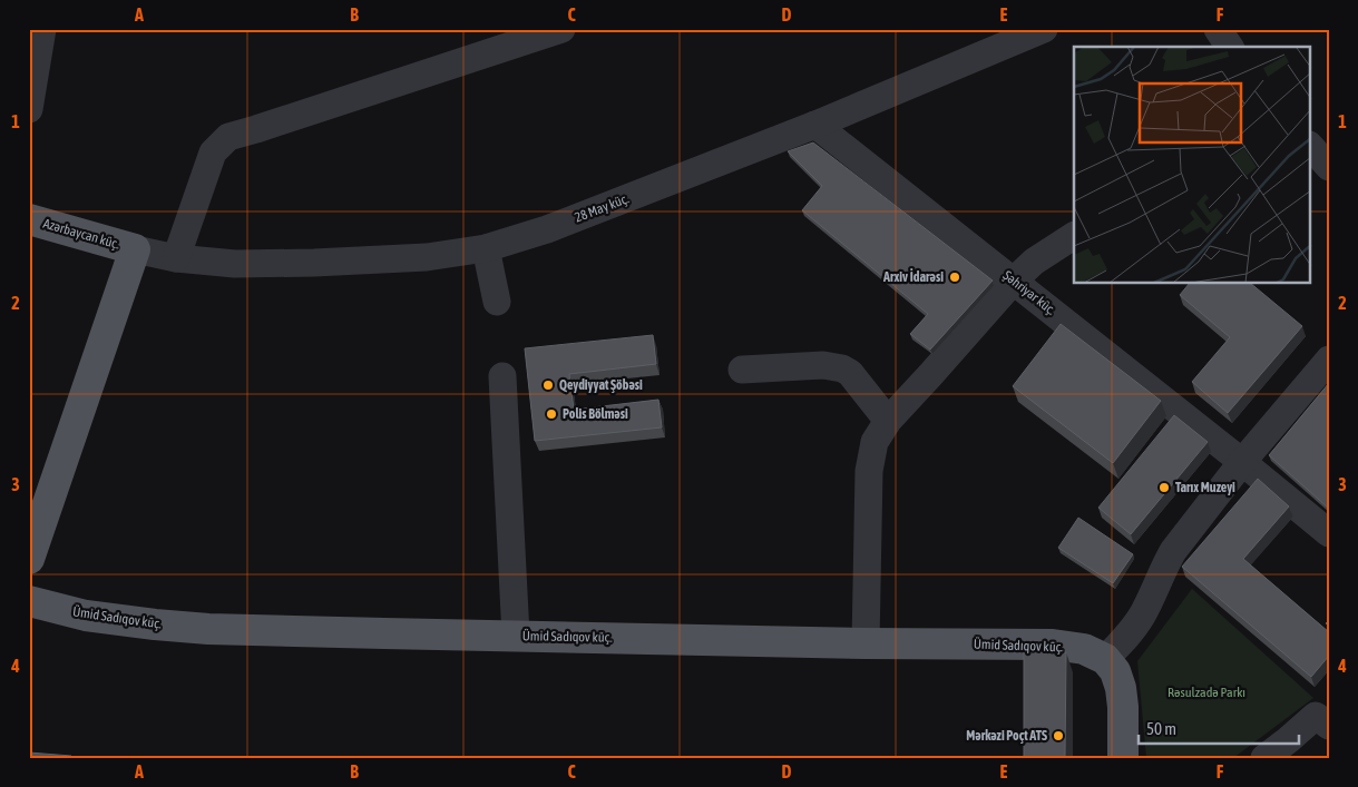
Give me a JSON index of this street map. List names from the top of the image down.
{
  "streets": {
    "main road": ["Azərbaycan küç.", "Ümid Sadıqov küç."],
    "street": ["28 May küç.", "Şəhriyar küç."]
  },
  "crossings": [
    ["28 May küç.", "Azərbaycan küç."],
    ["28 May küç.", "Şəhriyar küç."]
  ],
  "parks": ["Rəsulzadə Parkı"],
  "places": [
    "Arxiv İdarəsi",
    "Qeydiyyat Şöbəsi",
    "Polis Bölməsi",
    "Tarıx Muzeyi",
    "Mərkəzi Poçt ATS"
  ],
  "scale_bar": "50 m",
  "grid": {
    "columns": [
      "A",
      "B",
      "C",
      "D",
      "E",
      "F"
    ],
    "rows": [
      "1",
      "2",
      "3",
      "4"
    ]
  }
}
